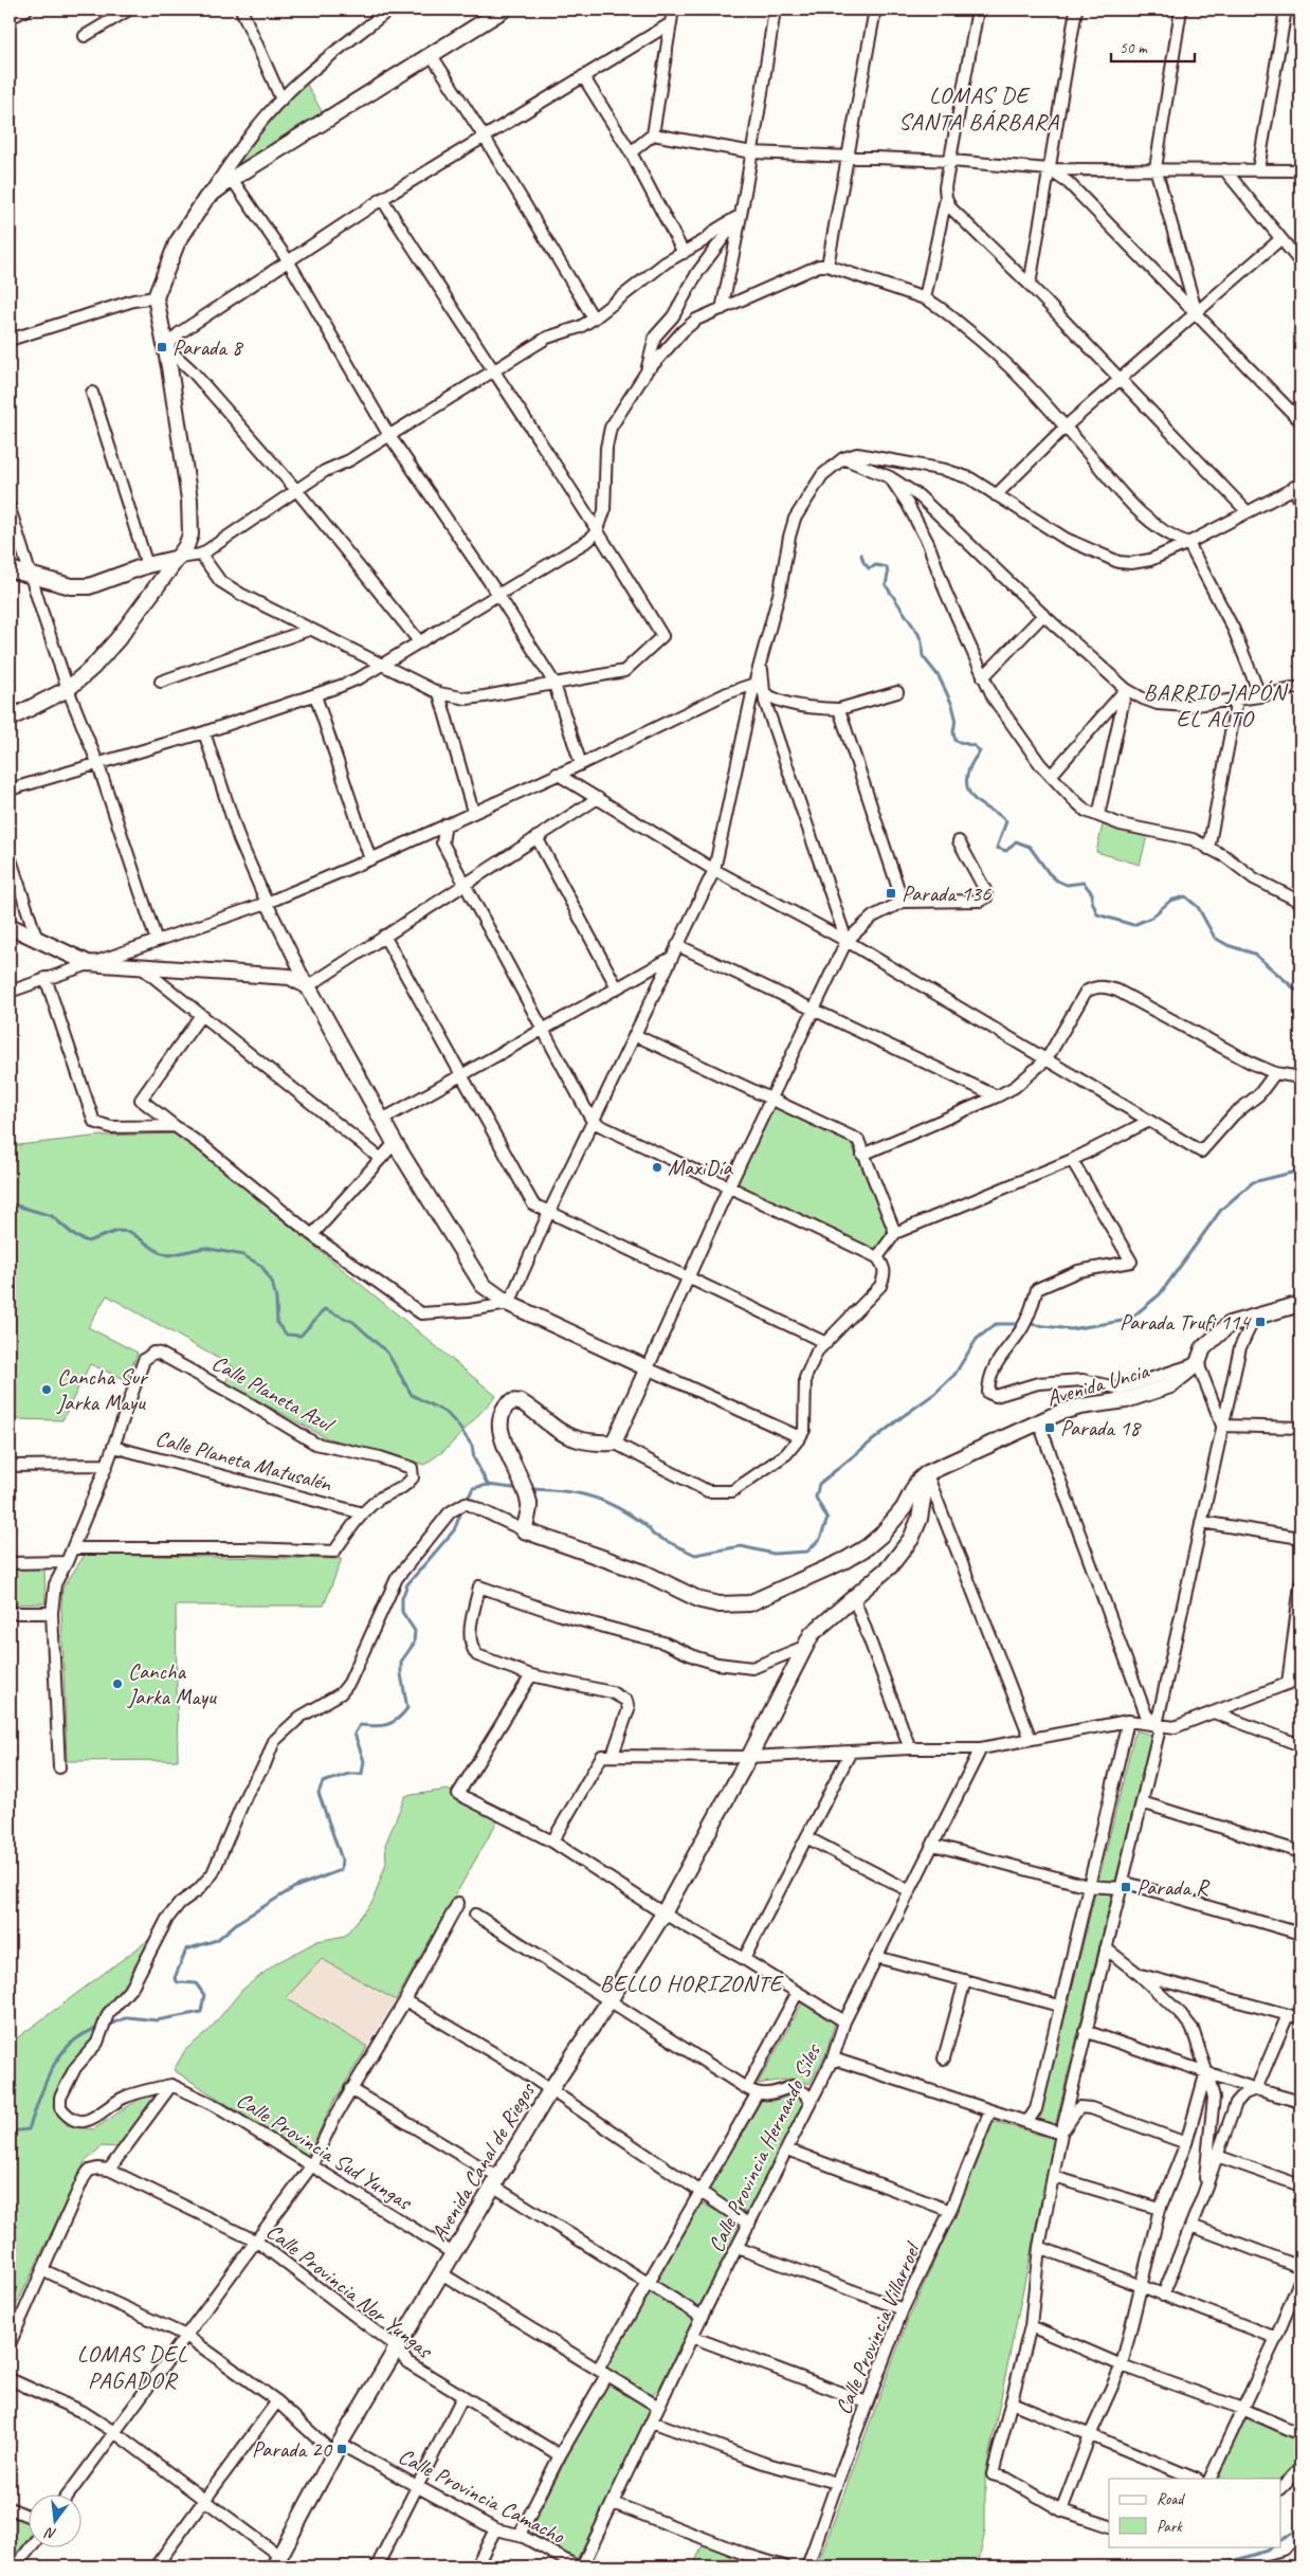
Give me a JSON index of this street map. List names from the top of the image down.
{
  "streets": {
    "street": [
      "Avenida Uncia",
      "Calle Planeta Azul",
      "Calle Planeta Matusalén",
      "Calle Provincia Hernando Siles",
      "Calle Provincia Sud Yungas",
      "Avenida Canal de Riegos",
      "Calle Provincia Nor Yungas",
      "Calle Provincia Villarroel",
      "Calle Provincia Camacho"
    ]
  },
  "crossings": [
    ["Avenida Uncia", "Avenida Canal de Riegos"],
    ["Calle Planeta Azul", "Calle Planeta Matusalén"],
    ["Calle Provincia Sud Yungas", "Avenida Canal de Riegos"],
    ["Avenida Canal de Riegos", "Calle Provincia Nor Yungas"],
    ["Avenida Canal de Riegos", "Calle Provincia Camacho"]
  ],
  "districts": [
    "LOMAS DE SANTA BÁRBARA",
    "BARRIO JAPÓN EL ALTO",
    "BELLO HORIZONTE",
    "LOMAS DEL PAGADOR"
  ],
  "places": {
    "transit": [
      "Parada 8",
      "Parada 136",
      "Parada Trufi 114",
      "Parada 18",
      "Parada R",
      "Parada 20"
    ],
    "other": ["MaxiDía", "Cancha Sur Jarka Mayu", "Cancha Jarka Mayu"]
  },
  "legend": ["Road", "Park"],
  "scale_bar": "50 m",
  "north": "bottom"
}
